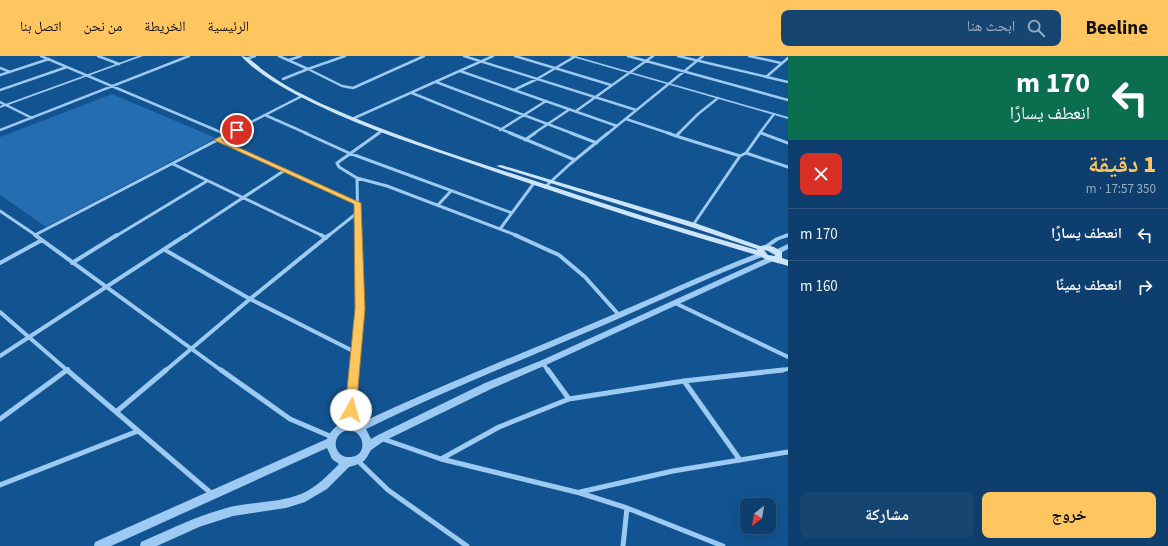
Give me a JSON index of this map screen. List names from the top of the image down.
{
  "north": "bottom left",
  "page": {
    "header": "Beeline",
    "search": "ابحث هنا",
    "nav": [
      "الرئيسية",
      "الخريطة",
      "من نحن",
      "اتصل بنا"
    ],
    "turn": ["170 m", "انعطف يسارًا"],
    "heading": ["1 دقيقة", "350 m · 17:57"],
    "list": [
      {
        "name": "انعطف يسارًا",
        "value": "170 m"
      },
      {
        "name": "انعطف يمينًا",
        "value": "160 m"
      }
    ],
    "buttons": ["خروج", "مشاركة"]
  }
}
